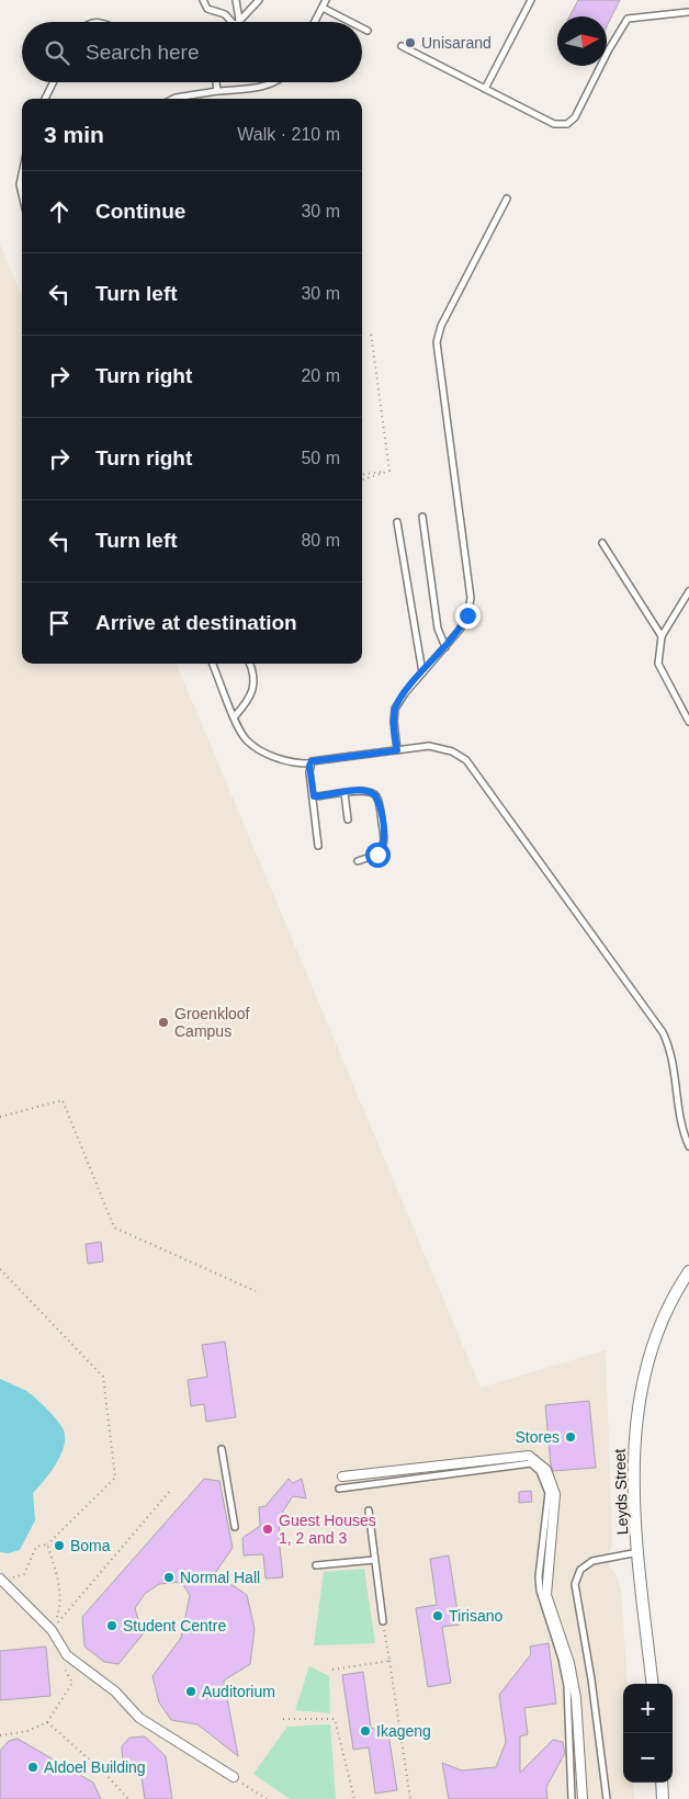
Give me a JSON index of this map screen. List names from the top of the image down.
{
  "streets": {
    "street": ["Leyds Street"]
  },
  "places": [
    "Unisarand",
    "Groenkloof Campus",
    "Stores",
    "Guest Houses 1, 2 and 3",
    "Boma",
    "Normal Hall",
    "Tirisano",
    "Student Centre",
    "Auditorium",
    "Ikageng",
    "Aldoel Building"
  ],
  "north": "right",
  "page": {
    "search": "Search here",
    "heading": ["3 min", "Walk · 210 m"],
    "list": [
      ["Continue", "30 m"],
      ["Turn left", "30 m"],
      ["Turn right", "20 m"],
      ["Turn right", "50 m"],
      ["Turn left", "80 m"],
      "Arrive at destination"
    ],
    "map_buttons": ["+", "−"]
  }
}
